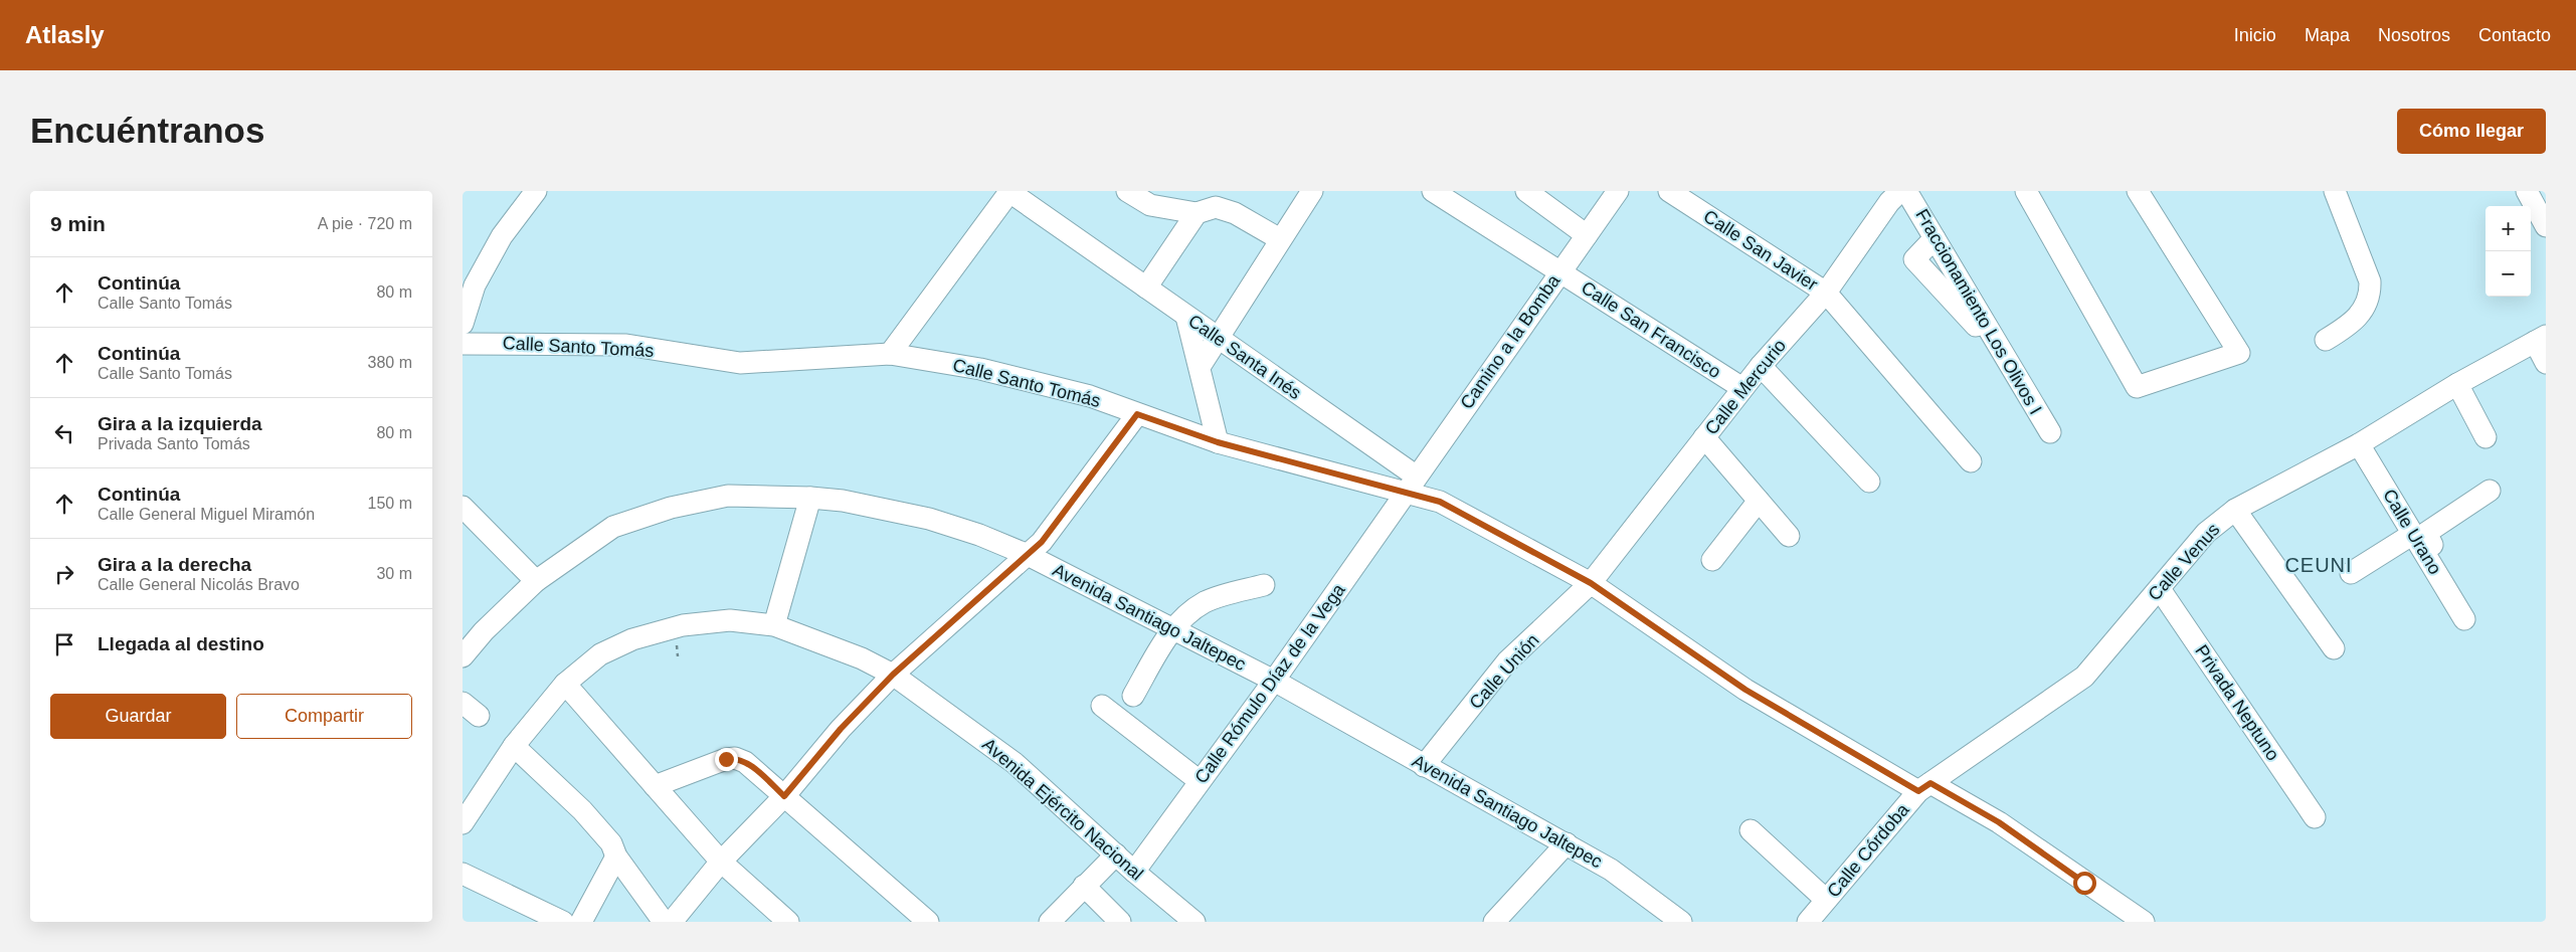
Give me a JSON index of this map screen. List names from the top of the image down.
{
  "streets": {
    "street": [
      "Calle San Javier",
      "Fraccionamiento Los Olivos I",
      "Calle San Francisco",
      "Camino a la Bomba",
      "Calle Santo Tomás",
      "Calle Santa Inés",
      "Calle Mercurio",
      "Calle Urano",
      "Calle Venus",
      "Avenida Santiago Jaltepec",
      "Calle Unión",
      "Calle Rómulo Díaz de la Vega",
      "Privada Neptuno",
      "Avenida Ejército Nacional",
      "Calle Córdoba"
    ]
  },
  "crossings": [
    ["Calle San Javier", "Calle Mercurio"],
    ["Fraccionamiento Los Olivos I", "Calle Mercurio"],
    ["Calle San Francisco", "Camino a la Bomba"],
    ["Calle San Francisco", "Calle Mercurio"],
    ["Camino a la Bomba", "Calle Santo Tomás"],
    ["Camino a la Bomba", "Calle Santa Inés"],
    ["Camino a la Bomba", "Calle Rómulo Díaz de la Vega"],
    ["Calle Santo Tomás", "Calle Mercurio"],
    ["Calle Santo Tomás", "Calle Venus"],
    ["Calle Santo Tomás", "Calle Unión"],
    ["Calle Santo Tomás", "Calle Rómulo Díaz de la Vega"],
    ["Calle Santo Tomás", "Calle Córdoba"],
    ["Calle Mercurio", "Calle Unión"],
    ["Calle Urano", "Calle Venus"],
    ["Calle Venus", "Privada Neptuno"],
    ["Calle Venus", "Calle Córdoba"],
    ["Avenida Santiago Jaltepec", "Calle Unión"],
    ["Avenida Santiago Jaltepec", "Calle Rómulo Díaz de la Vega"],
    ["Calle Rómulo Díaz de la Vega", "Avenida Ejército Nacional"]
  ],
  "districts": ["CEUNI"],
  "page": {
    "header": "Atlasly",
    "nav": [
      "Inicio",
      "Mapa",
      "Nosotros",
      "Contacto"
    ],
    "buttons": [
      "Cómo llegar",
      ["Guardar", "Compartir"]
    ],
    "title": "Encuéntranos",
    "heading": ["9 min", "A pie · 720 m"],
    "map_buttons": ["+", "−"],
    "list": [
      ["Continúa", "Calle Santo Tomás", "80 m"],
      ["Continúa", "Calle Santo Tomás", "380 m"],
      ["Gira a la izquierda", "Privada Santo Tomás", "80 m"],
      ["Continúa", "Calle General Miguel Miramón", "150 m"],
      ["Gira a la derecha", "Calle General Nicolás Bravo", "30 m"],
      "Llegada al destino"
    ]
  }
}
